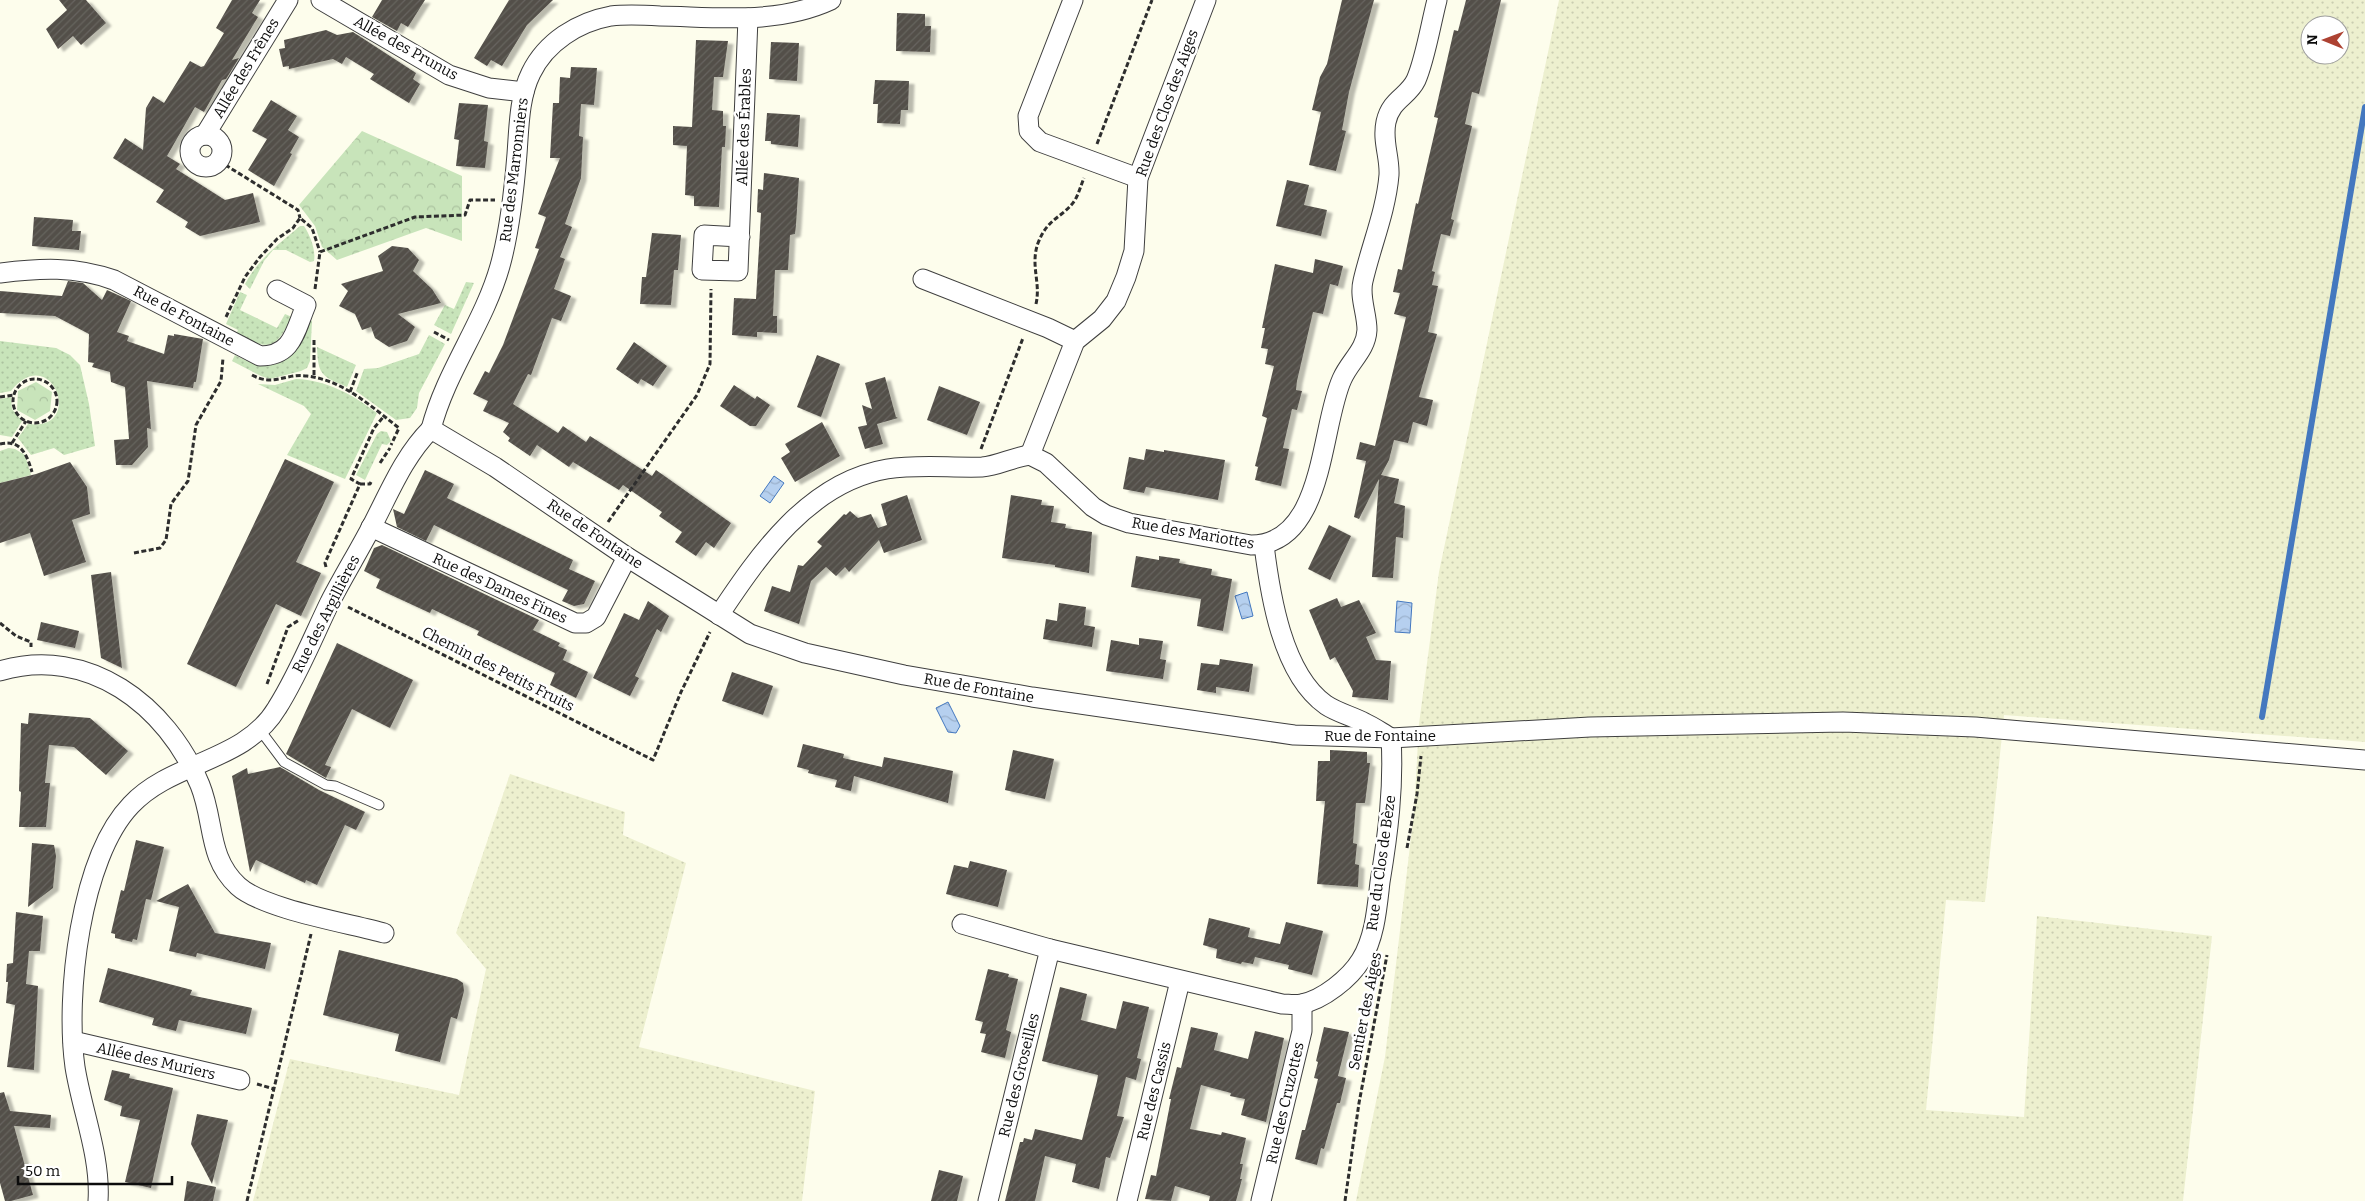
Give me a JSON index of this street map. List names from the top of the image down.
{
  "streets": {
    "street": [
      "Allée des Prunus",
      "Allée des Frênes",
      "Rue des Clos des Aiges",
      "Allée des Érables",
      "Rue des Marronniers",
      "Rue de Fontaine",
      "Rue des Mariottes",
      "Rue des Dames Fines",
      "Rue des Argillières",
      "Rue du Clos de Bèze",
      "Allée des Muriers",
      "Rue des Groseilles",
      "Rue des Cassis",
      "Rue des Cruzottes"
    ],
    "path": ["Chemin des Petits Fruits", "Sentier des Aiges"]
  },
  "crossings": [
    ["Allée des Prunus", "Rue des Marronniers"],
    ["Allée des Érables", "Rue des Marronniers"],
    ["Rue des Marronniers", "Rue de Fontaine"],
    ["Rue des Marronniers", "Rue des Argillières"],
    ["Rue de Fontaine", "Rue des Dames Fines"],
    ["Rue de Fontaine", "Rue des Argillières"],
    ["Rue de Fontaine", "Chemin des Petits Fruits"],
    ["Rue de Fontaine", "Rue du Clos de Bèze"],
    ["Rue des Dames Fines", "Rue des Argillières"],
    ["Rue des Argillières", "Chemin des Petits Fruits"],
    ["Rue des Argillières", "Allée des Muriers"],
    ["Rue du Clos de Bèze", "Rue des Groseilles"],
    ["Rue du Clos de Bèze", "Rue des Cassis"],
    ["Rue du Clos de Bèze", "Rue des Cruzottes"]
  ],
  "scale_bar": "50 m",
  "north": "left"
}
